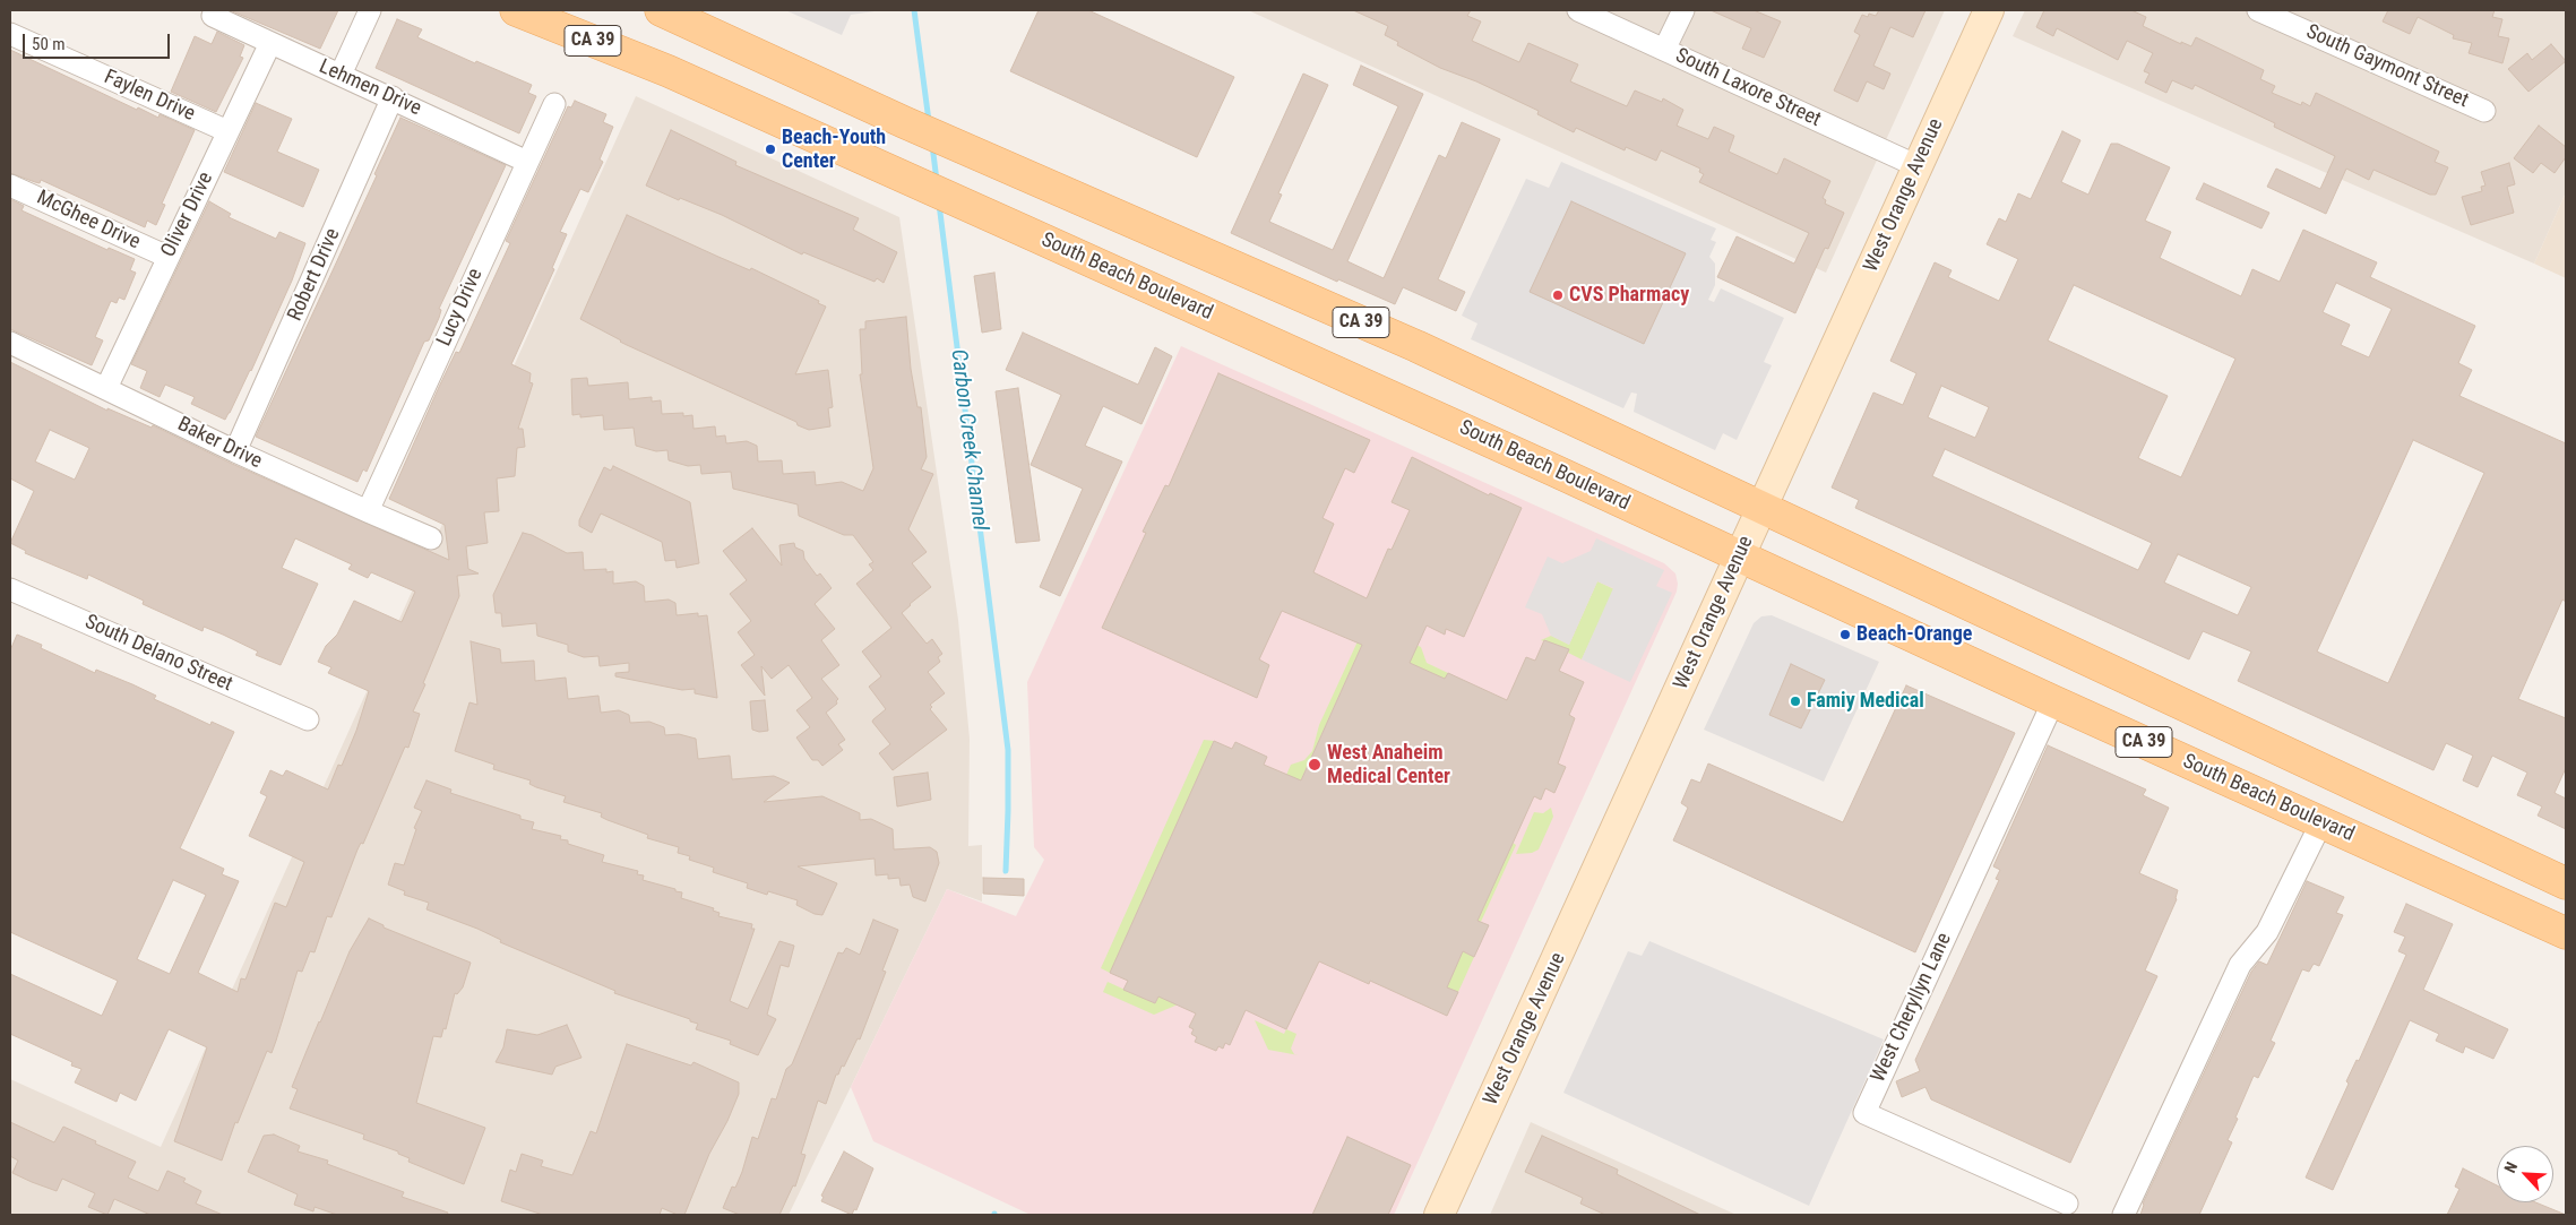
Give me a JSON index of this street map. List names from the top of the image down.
{
  "streets": {
    "main road": ["CA 39", "South Beach Boulevard"],
    "street": [
      "South Gaymont Street",
      "Lehmen Drive",
      "South Laxore Street",
      "Faylen Drive",
      "West Orange Avenue",
      "Oliver Drive",
      "McGhee Drive",
      "Robert Drive",
      "Lucy Drive",
      "Baker Drive",
      "South Delano Street",
      "West Cheryllyn Lane"
    ]
  },
  "crossings": [
    ["CA 39", "West Orange Avenue"],
    ["Lehmen Drive", "Oliver Drive"],
    ["Lehmen Drive", "Robert Drive"],
    ["Lehmen Drive", "Lucy Drive"],
    ["South Laxore Street", "West Orange Avenue"],
    ["Faylen Drive", "Oliver Drive"],
    ["West Orange Avenue", "South Beach Boulevard"],
    ["Oliver Drive", "McGhee Drive"],
    ["Oliver Drive", "Baker Drive"],
    ["Robert Drive", "Baker Drive"],
    ["South Beach Boulevard", "West Cheryllyn Lane"],
    ["Lucy Drive", "Baker Drive"]
  ],
  "water": ["Carbon Creek Channel"],
  "places": [
    "Beach-Youth Center",
    "CVS Pharmacy",
    "Beach-Orange",
    "Famiy Medical",
    "West Anaheim Medical Center"
  ],
  "scale_bar": "50 m",
  "north": "top left"
}
